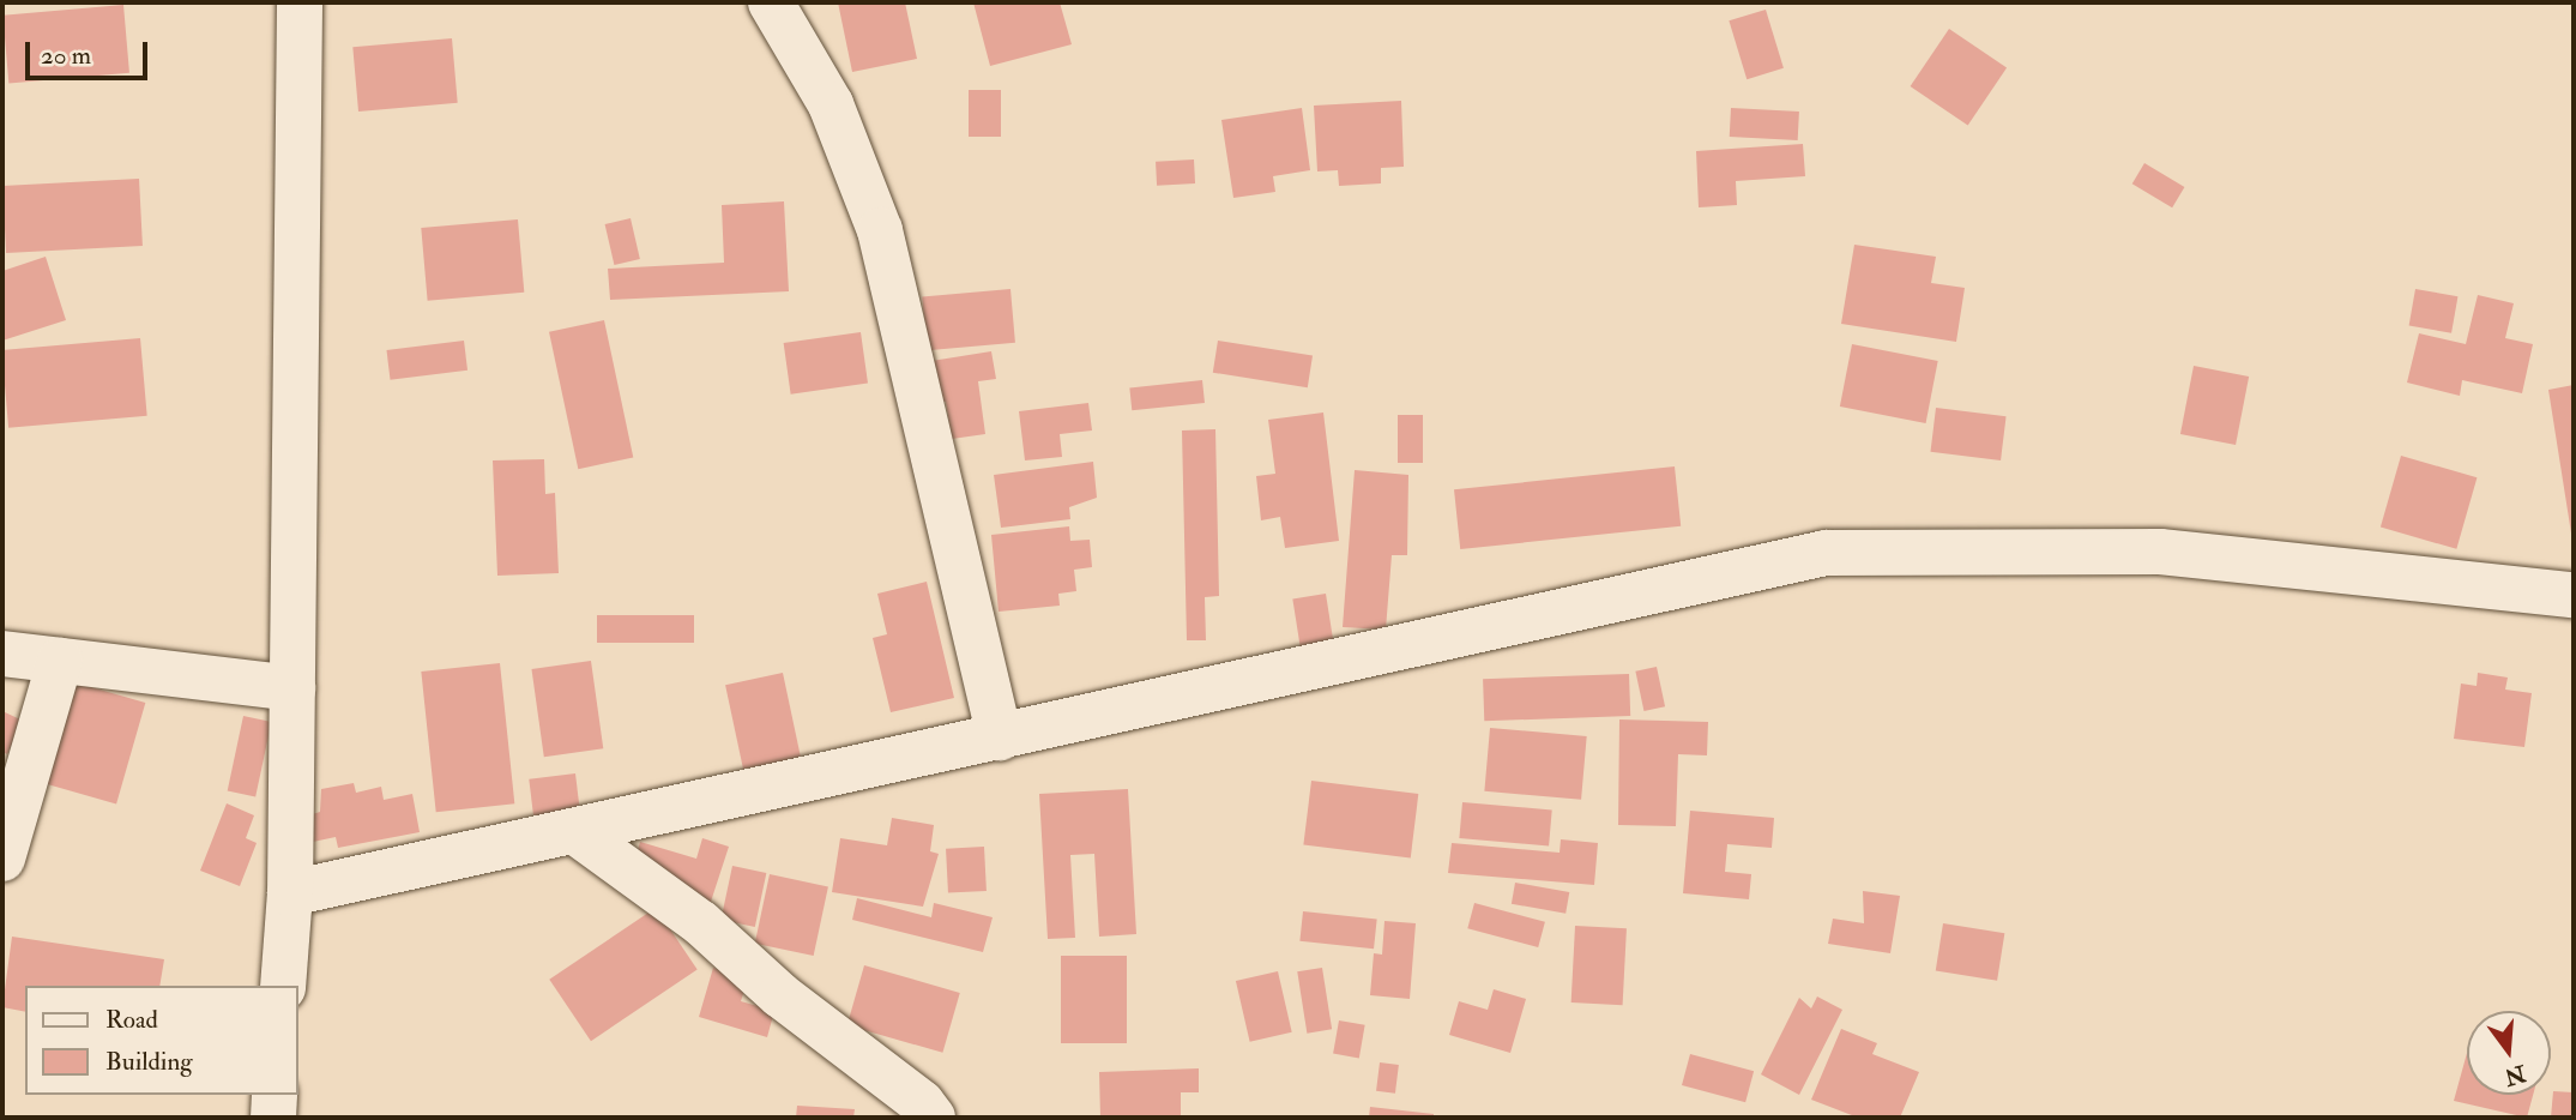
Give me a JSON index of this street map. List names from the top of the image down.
{
  "legend": ["Road", "Building"],
  "scale_bar": "20 m",
  "north": "bottom"
}
